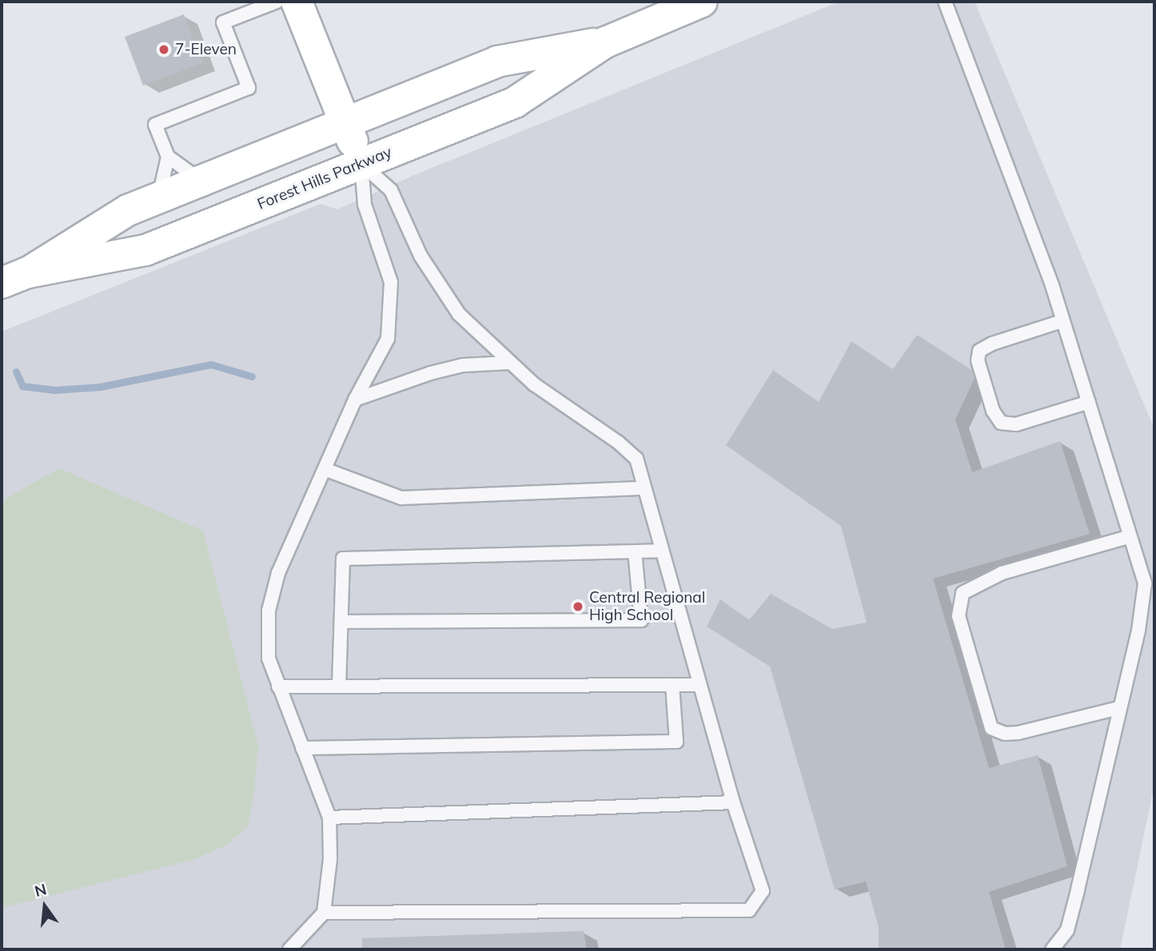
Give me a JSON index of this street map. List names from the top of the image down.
{
  "streets": {
    "main road": ["Forest Hills Parkway"]
  },
  "places": ["7-Eleven", "Central Regional High School"],
  "north": "top"
}
